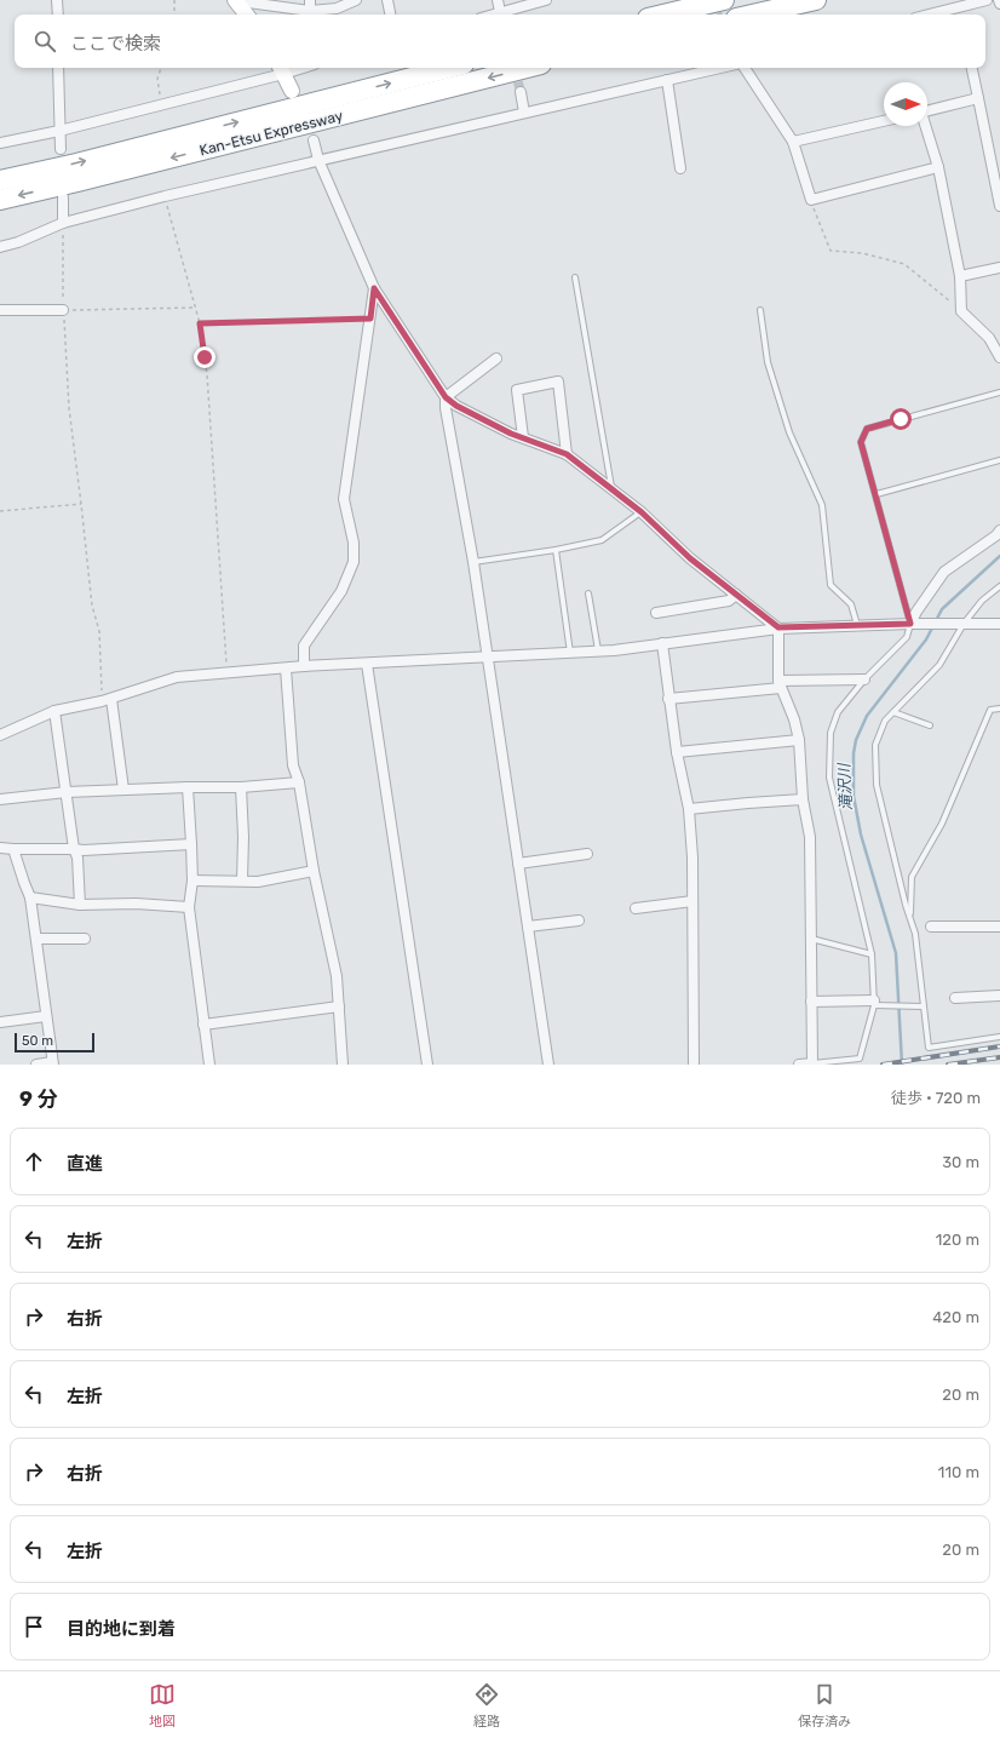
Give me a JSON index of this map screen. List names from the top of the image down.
{
  "streets": {
    "highway": ["Kan-Etsu Expressway"]
  },
  "water": ["滝沢川"],
  "scale_bar": "50 m",
  "north": "right",
  "page": {
    "search": "ここで検索",
    "scale": "50 m",
    "heading": ["9 分", "徒歩 · 720 m"],
    "list": [
      ["直進", "30 m"],
      ["左折", "120 m"],
      ["右折", "420 m"],
      ["左折", "20 m"],
      ["右折", "110 m"],
      ["左折", "20 m"],
      "目的地に到着"
    ],
    "nav": ["地図", "経路", "保存済み"]
  }
}
